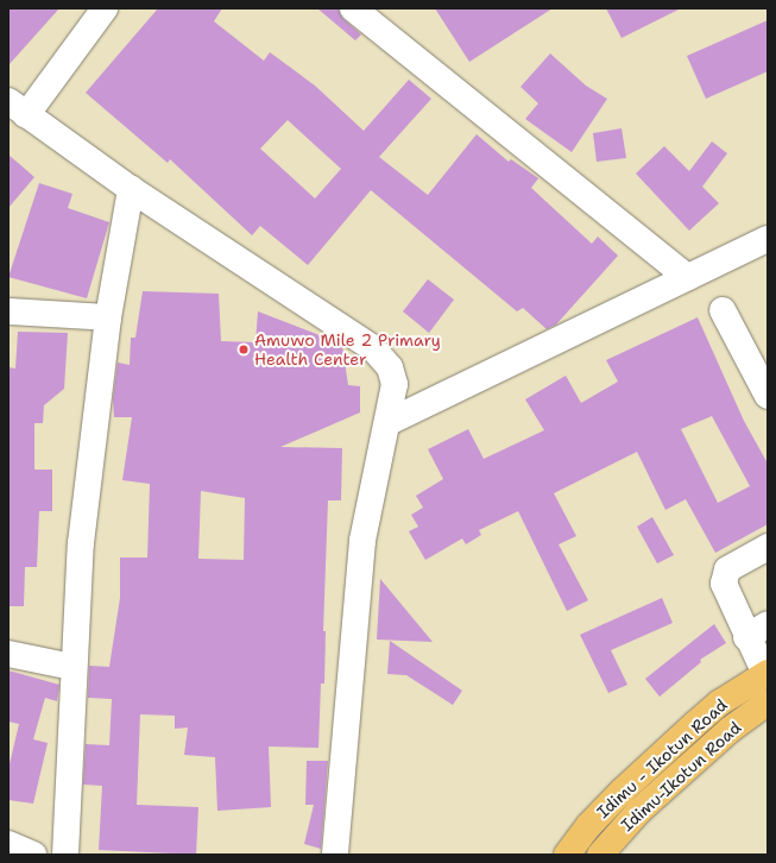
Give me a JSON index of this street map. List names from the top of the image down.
{
  "streets": {
    "main road": ["Idimu - Ikotun Road", "Idimu-Ikotun Road"]
  },
  "places": ["Amuwo Mile 2 Primary Health Center"]
}
